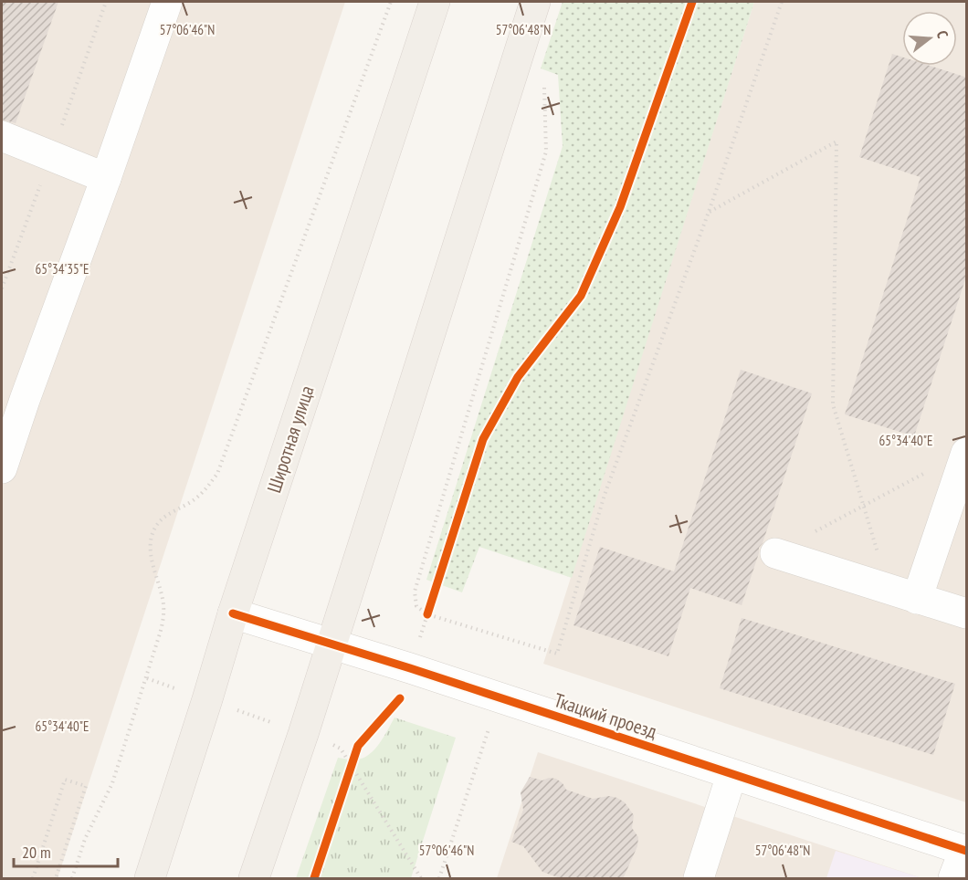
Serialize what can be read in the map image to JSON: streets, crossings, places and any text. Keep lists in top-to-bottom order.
{
  "streets": {
    "main road": ["Широтная улица"],
    "street": ["Ткацкий проезд"]
  },
  "crossings": [
    ["Широтная улица", "Ткацкий проезд"]
  ],
  "scale_bar": "20 m",
  "north": "right",
  "coordinates": [
    "57°06'46\"N",
    "57°06'48\"N",
    "65°34'35\"E",
    "65°34'40\"E"
  ]
}
